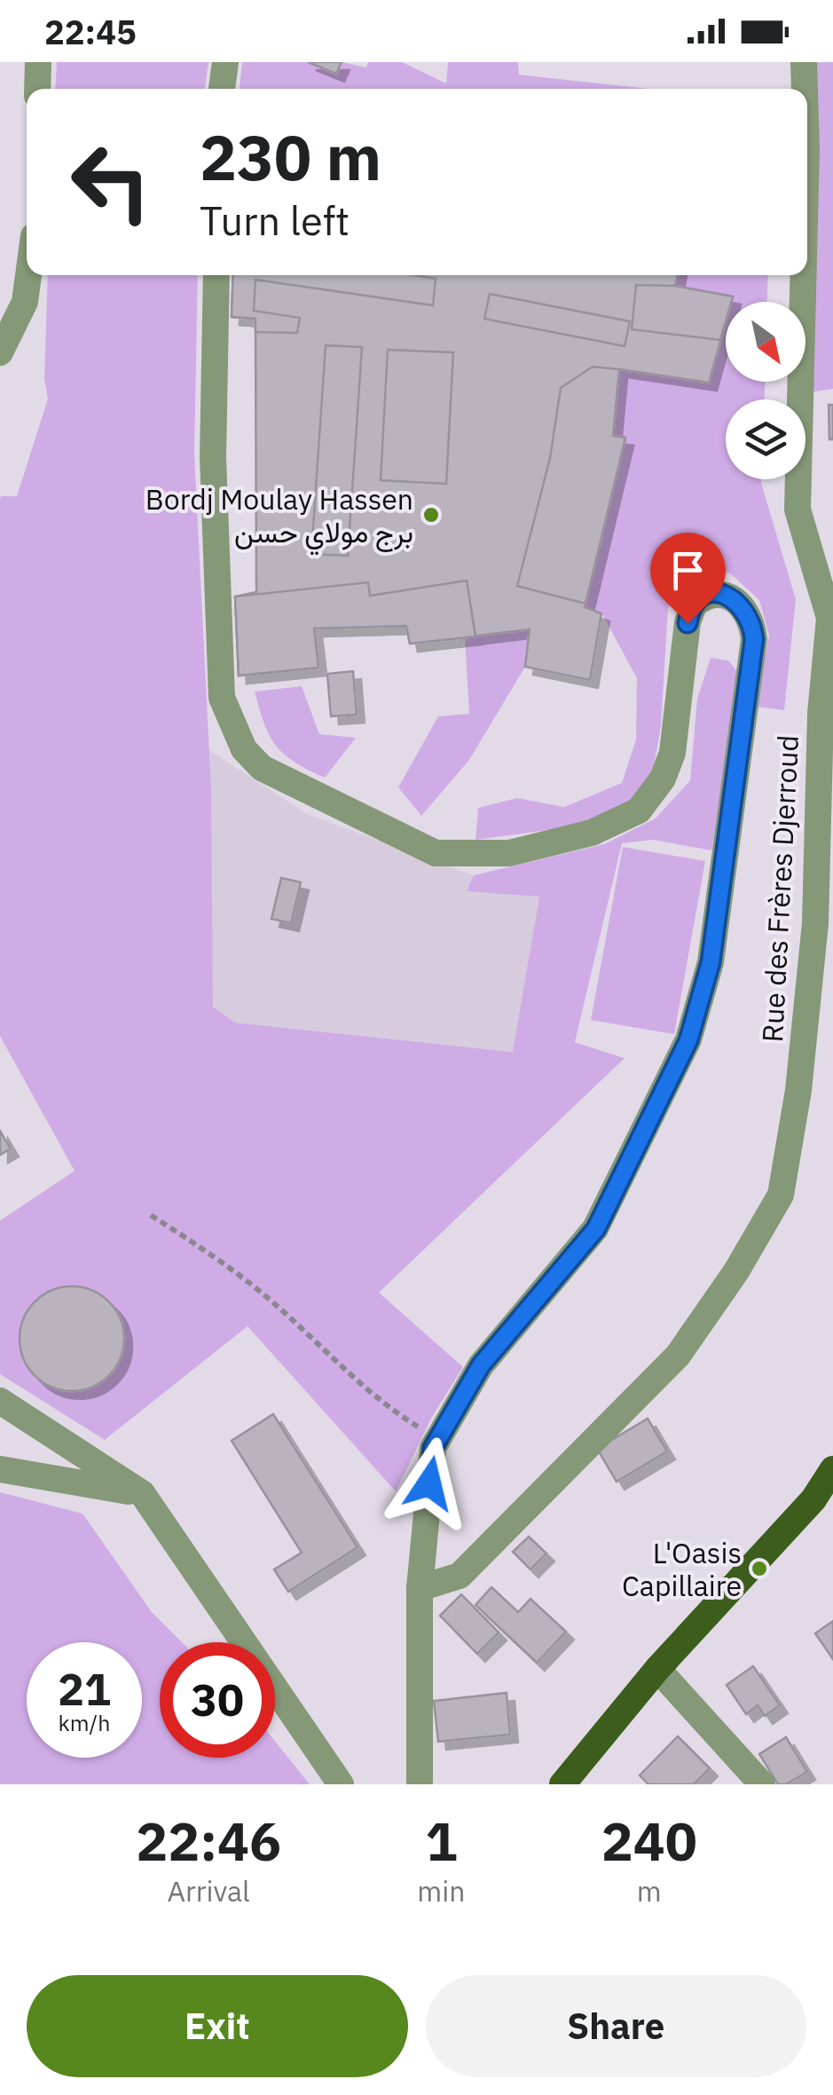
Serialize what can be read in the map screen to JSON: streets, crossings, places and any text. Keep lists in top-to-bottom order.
{
  "streets": {
    "street": ["Rue des Frères Djerroud"]
  },
  "places": ["Bordj Moulay Hassen برج مولاي حسن", "L'Oasis Capillaire"],
  "north": "bottom right",
  "page": {
    "status": "22:45",
    "turn": ["230 m", "Turn left"],
    "speed": "21 km/h",
    "limit": "30",
    "eta": [
      "22:46",
      "Arrival",
      "1",
      "min",
      "240",
      "m"
    ],
    "buttons": ["Exit", "Share"]
  }
}
